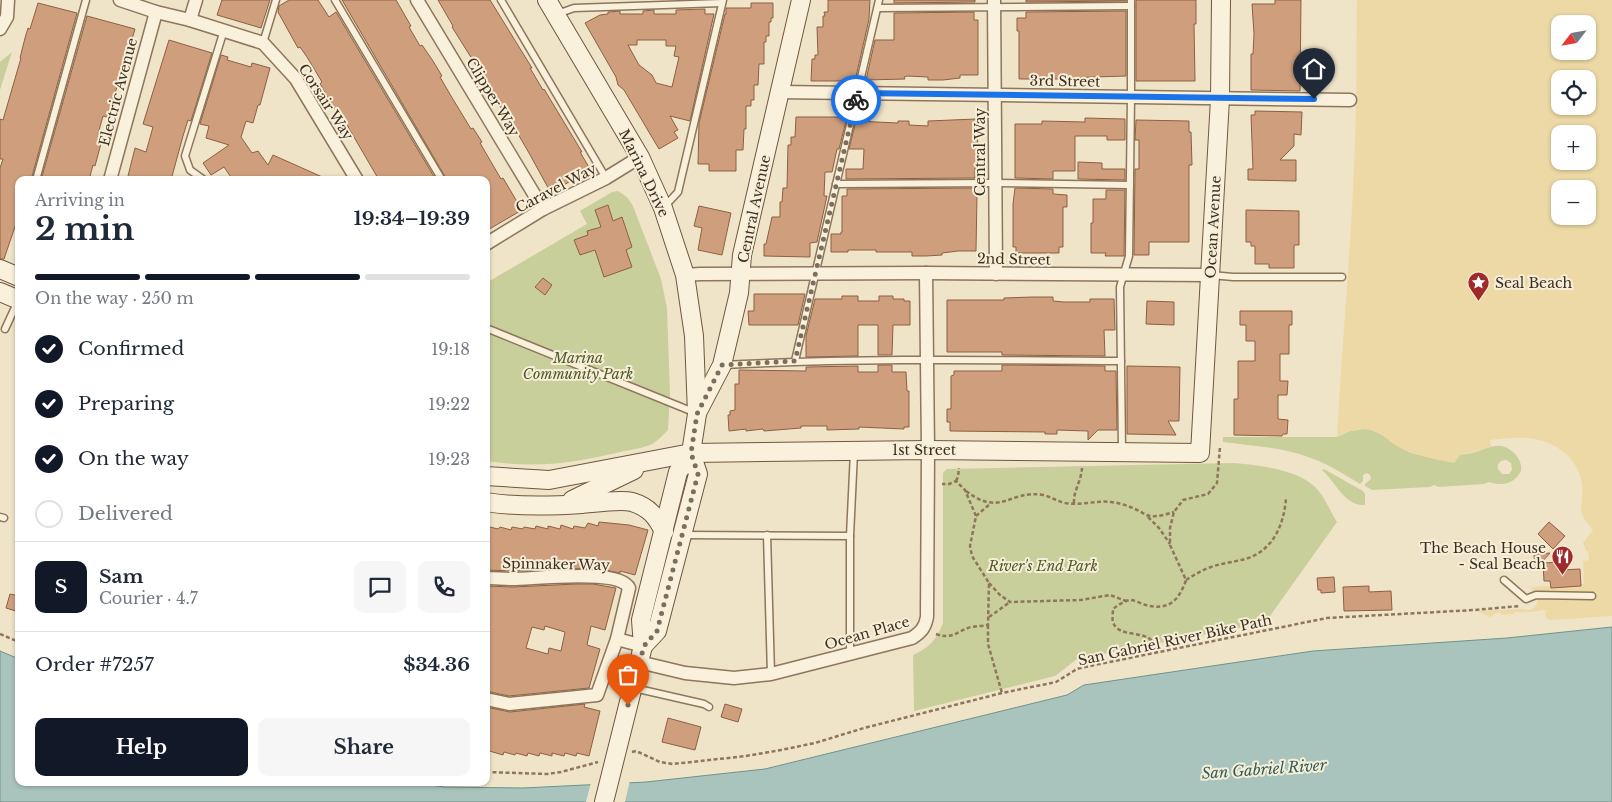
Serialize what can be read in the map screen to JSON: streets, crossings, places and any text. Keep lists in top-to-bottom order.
{
  "streets": {
    "main road": [
      "Marina Drive",
      "Central Avenue",
      "Ocean Avenue",
      "1st Street"
    ],
    "street": [
      "3rd Street",
      "Electric Avenue",
      "Clipper Way",
      "Corsair Way",
      "Central Way",
      "Caravel Way",
      "2nd Street",
      "Spinnaker Way",
      "Ocean Place"
    ],
    "path": ["San Gabriel River Bike Path"]
  },
  "crossings": [
    ["3rd Street", "Central Way"],
    ["3rd Street", "Central Avenue"],
    ["3rd Street", "Ocean Avenue"],
    ["Electric Avenue", "Corsair Way"],
    ["Clipper Way", "Caravel Way"],
    ["Central Way", "2nd Street"],
    ["Marina Drive", "Caravel Way"],
    ["Marina Drive", "Central Avenue"],
    ["Marina Drive", "2nd Street"],
    ["Marina Drive", "1st Street"],
    ["Marina Drive", "Ocean Place"],
    ["Central Avenue", "2nd Street"],
    ["Ocean Avenue", "2nd Street"],
    ["Ocean Avenue", "1st Street"],
    ["1st Street", "Ocean Place"],
    ["Spinnaker Way", "Ocean Place"]
  ],
  "water": ["San Gabriel River"],
  "parks": ["Marina Community Park", "River's End Park"],
  "places": {
    "place": ["Seal Beach"],
    "restaurant": ["The Beach House - Seal Beach"]
  },
  "north": "bottom left",
  "page": {
    "map_buttons": ["+", "−"],
    "heading": ["2 min", "Arriving in", "19:34–19:39"],
    "panel": [
      "Sam",
      "Courier · 4.7",
      "Order #7257",
      "$34.36"
    ],
    "bar": "On the way · 250 m",
    "list": [
      ["Confirmed", "19:18"],
      ["Preparing", "19:22"],
      ["On the way", "19:23"],
      "Delivered"
    ],
    "round": "S",
    "buttons": ["Help", "Share"]
  }
}
